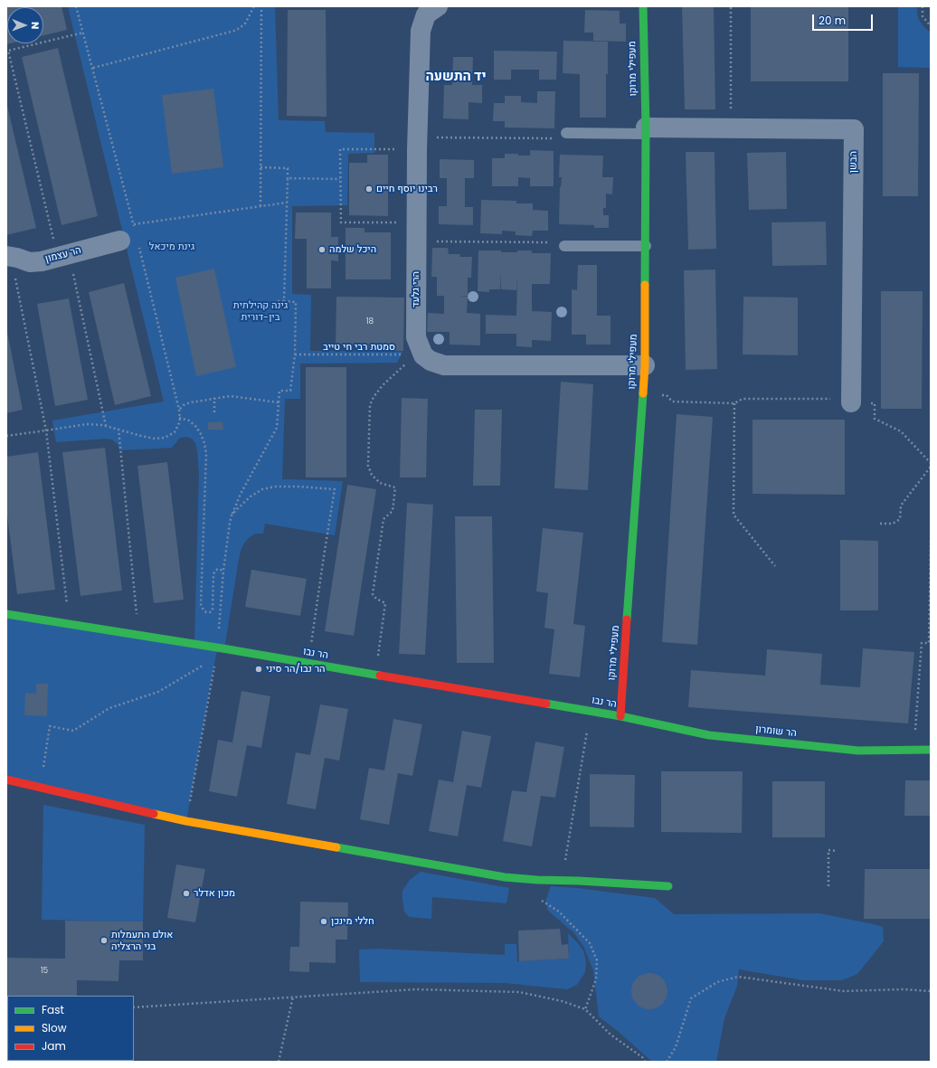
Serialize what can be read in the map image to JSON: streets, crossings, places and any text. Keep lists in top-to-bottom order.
{
  "streets": {
    "street": [
      "מעפילי מרוקו",
      "הבשן",
      "הר עצמון",
      "הרי גלעד",
      "הר נבו",
      "הר שומרון"
    ],
    "path": ["סמטת רבי חי טייב"]
  },
  "crossings": [
    ["מעפילי מרוקו", "הבשן"],
    ["מעפילי מרוקו", "הר נבו"],
    ["מעפילי מרוקו", "הר שומרון"],
    ["הרי גלעד", "סמטת רבי חי טייב"],
    ["הר נבו", "הר שומרון"]
  ],
  "districts": ["יד התשעה"],
  "parks": ["גינת מיכאל", "גינה קהילתית בין-דורית"],
  "places": [
    "רבינו יוסף חיים",
    "היכל שלמה",
    "הר נבו/הר סיני",
    "מכון אדלר",
    "חללי מינכן",
    "אולם התעמלות בני הרצליה"
  ],
  "house_numbers": ["18", "15"],
  "legend": ["Fast", "Slow", "Jam"],
  "scale_bar": "20 m",
  "north": "right"
}
